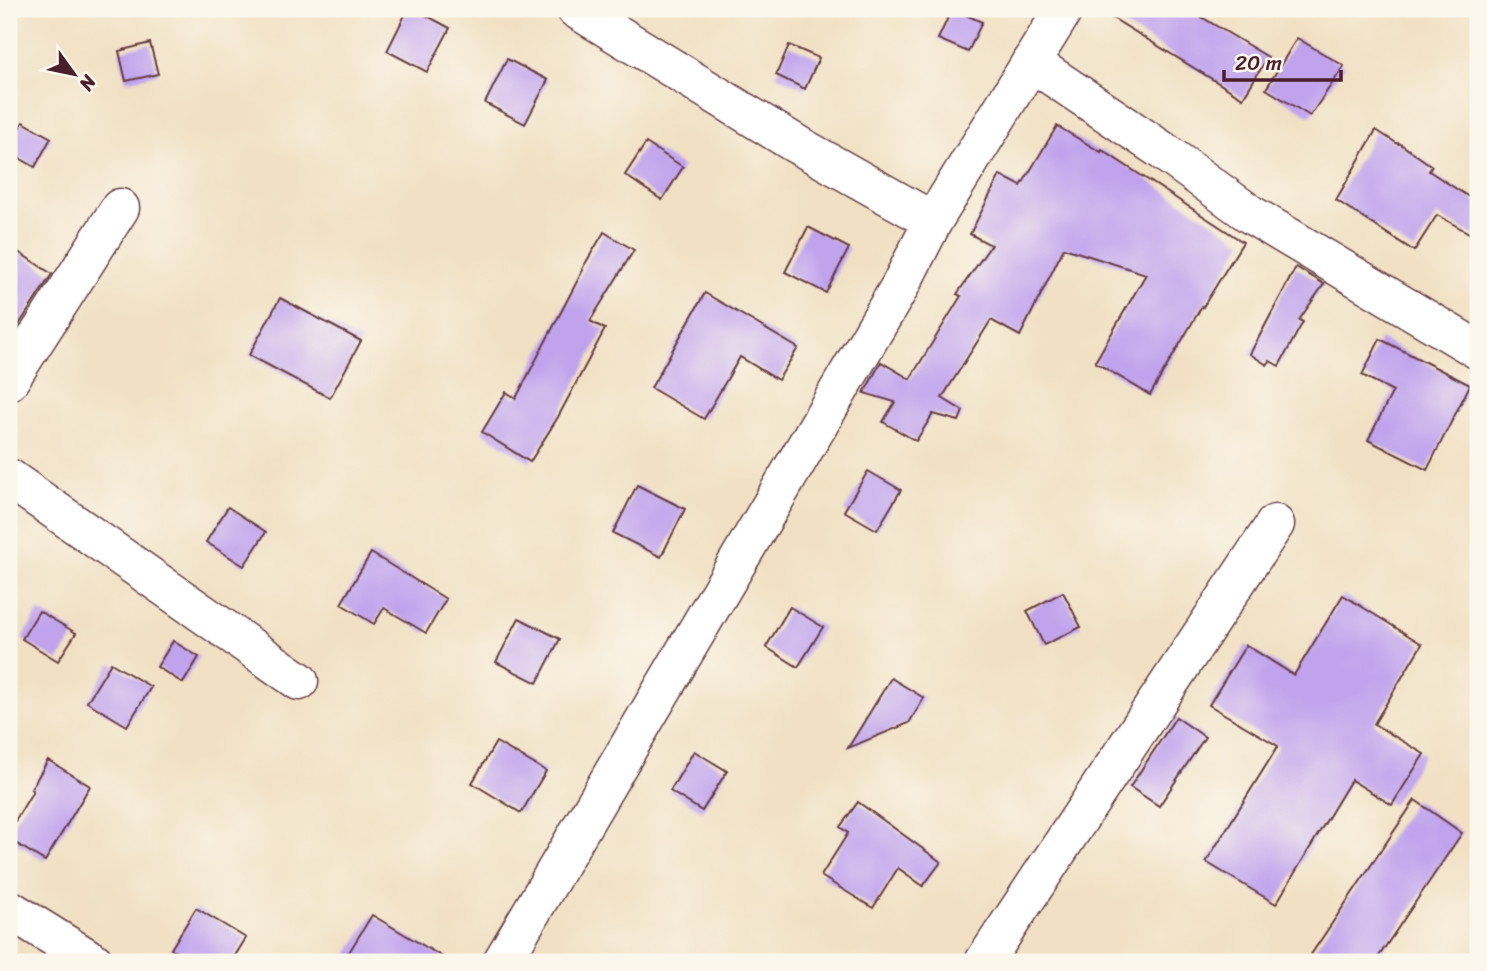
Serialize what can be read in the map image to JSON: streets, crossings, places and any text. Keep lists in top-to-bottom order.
{
  "scale_bar": "20 m",
  "north": "bottom right"
}
